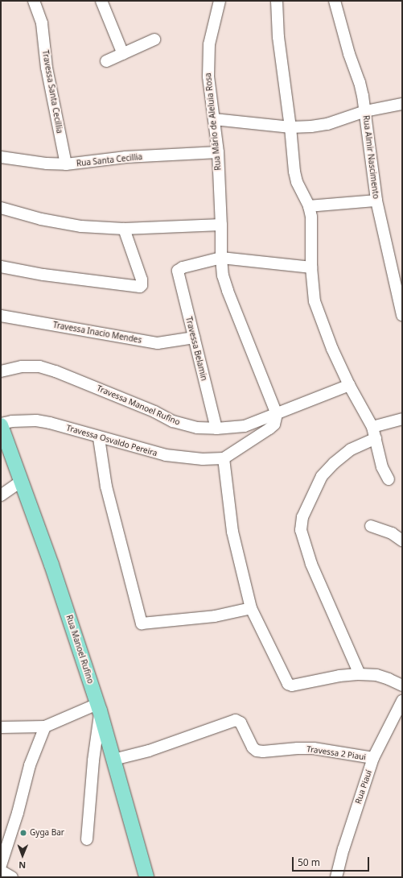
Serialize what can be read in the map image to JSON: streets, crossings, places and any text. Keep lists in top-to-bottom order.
{
  "streets": {
    "main road": ["Rua Manoel Rufino"],
    "street": [
      "Travessa Santa Cecillia",
      "Rua Mário de Aleluia Rosa",
      "Rua Almir Nascimento",
      "Rua Santa Cecillia",
      "Travessa Inacio Mendes",
      "Travessa Belamin",
      "Travessa Manoel Rufino",
      "Travessa Osvaldo Pereira",
      "Travessa 2 Piaui",
      "Rua Piauí"
    ]
  },
  "crossings": [
    ["Travessa Santa Cecillia", "Rua Santa Cecillia"],
    ["Rua Mário de Aleluia Rosa", "Rua Santa Cecillia"],
    ["Rua Mário de Aleluia Rosa", "Travessa Belamin"],
    ["Rua Mário de Aleluia Rosa", "Travessa Manoel Rufino"],
    ["Travessa Inacio Mendes", "Travessa Belamin"],
    ["Travessa Belamin", "Travessa Manoel Rufino"],
    ["Travessa Osvaldo Pereira", "Rua Manoel Rufino"],
    ["Rua Manoel Rufino", "Travessa 2 Piaui"],
    ["Travessa 2 Piaui", "Rua Piauí"]
  ],
  "places": ["Gyga Bar"],
  "scale_bar": "50 m",
  "north": "bottom"
}
